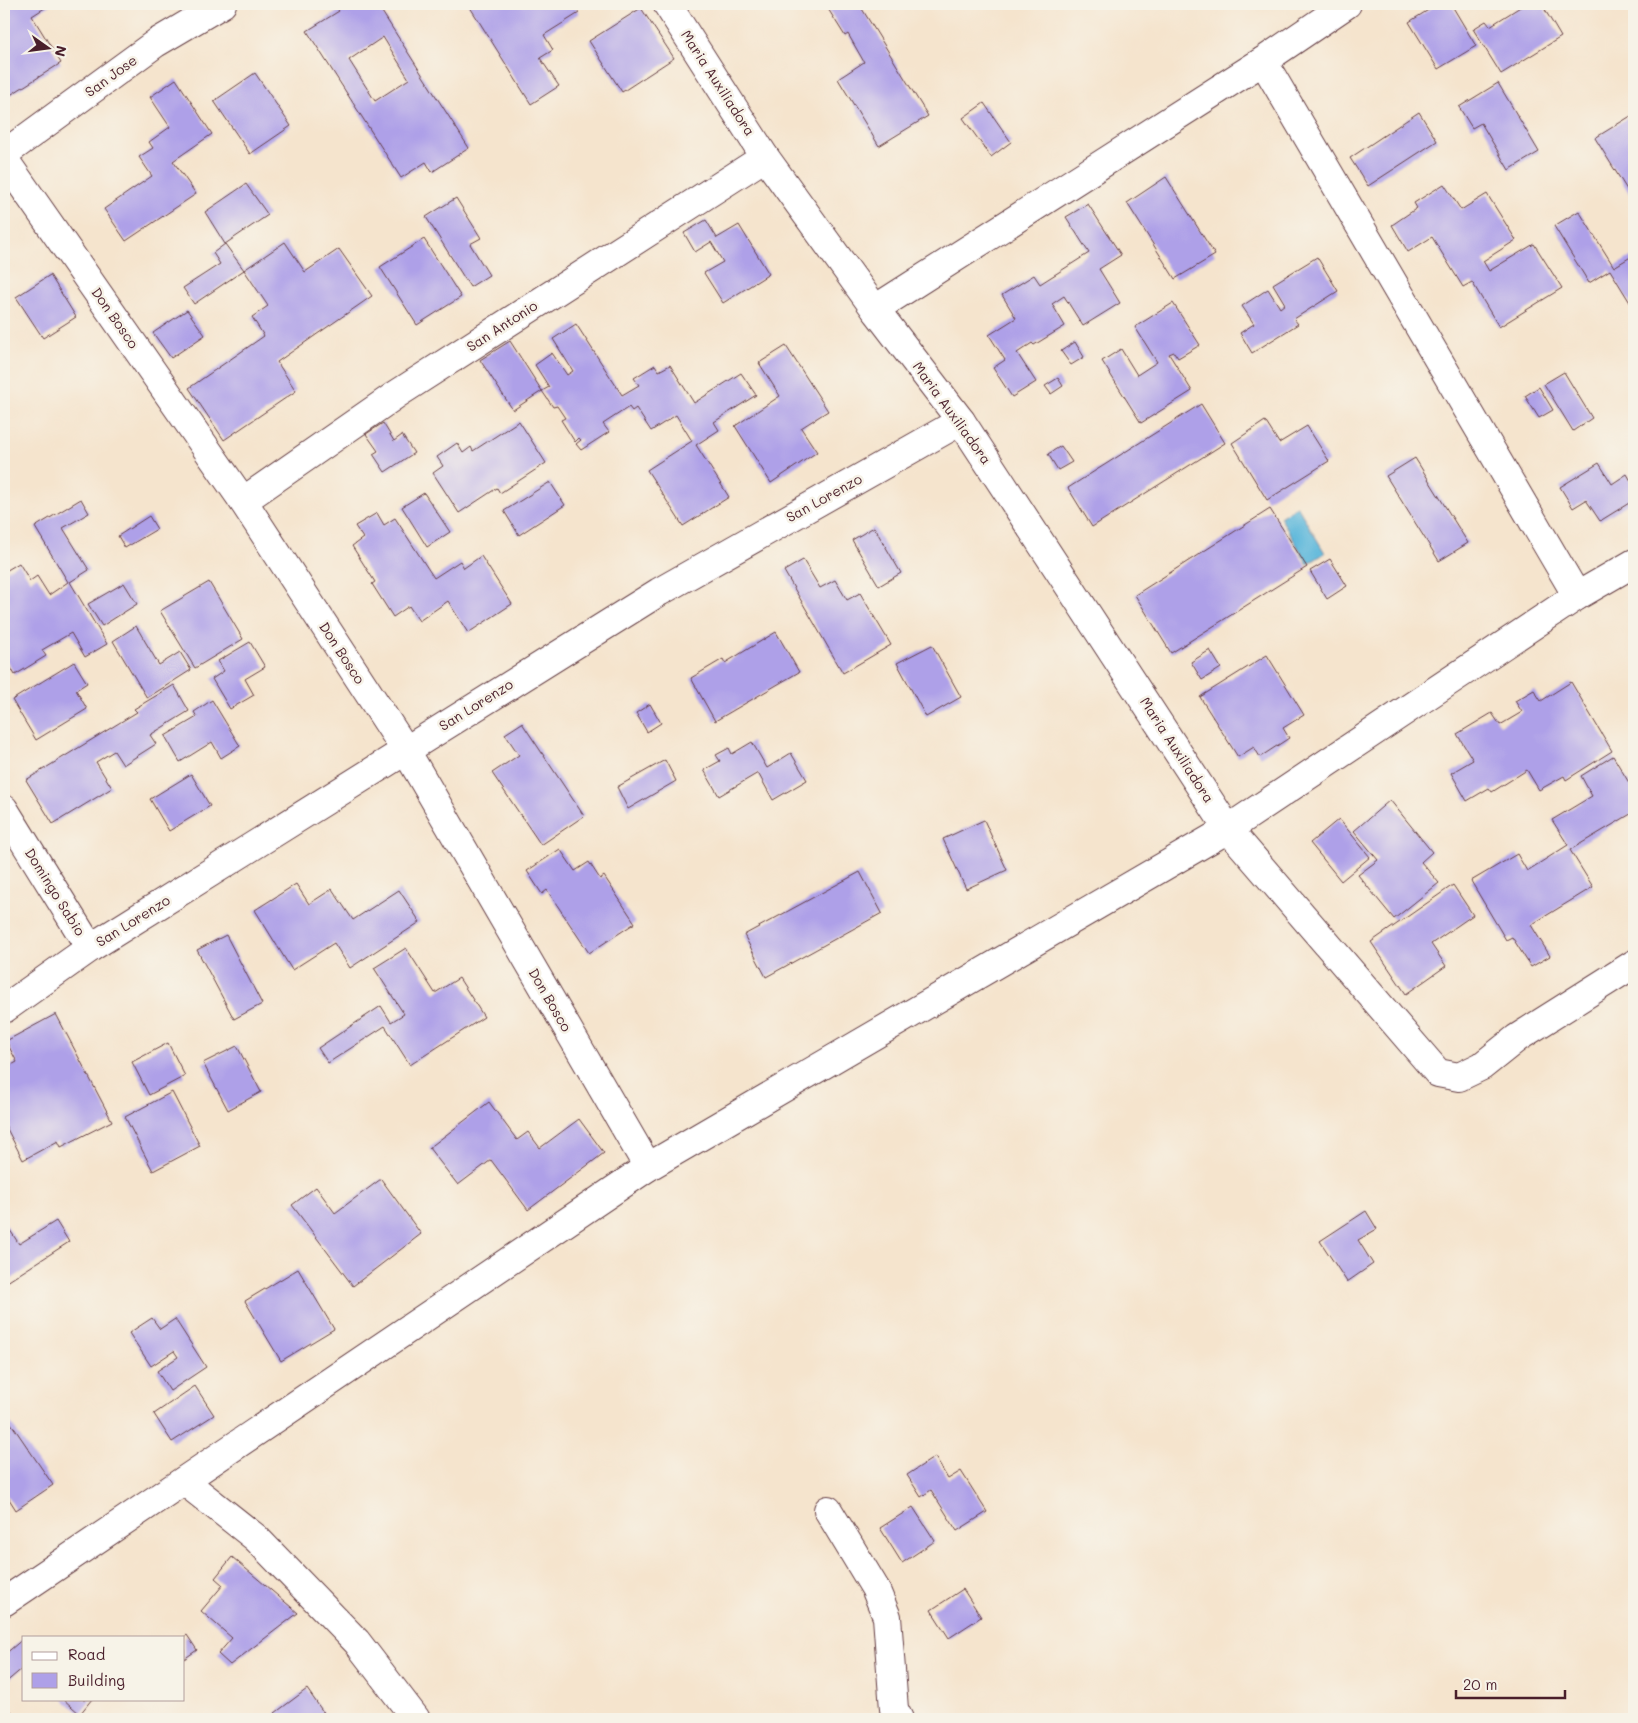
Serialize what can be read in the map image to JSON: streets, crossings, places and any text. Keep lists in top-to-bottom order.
{
  "streets": {
    "street": [
      "San Jose",
      "Maria Auxiliadora",
      "Don Bosco",
      "San Antonio",
      "San Lorenzo",
      "Domingo Sabio"
    ]
  },
  "crossings": [
    ["Maria Auxiliadora", "San Antonio"],
    ["Maria Auxiliadora", "San Lorenzo"],
    ["Don Bosco", "San Antonio"],
    ["Don Bosco", "San Lorenzo"],
    ["San Lorenzo", "Domingo Sabio"]
  ],
  "legend": ["Road", "Building"],
  "scale_bar": "20 m",
  "north": "right"
}
